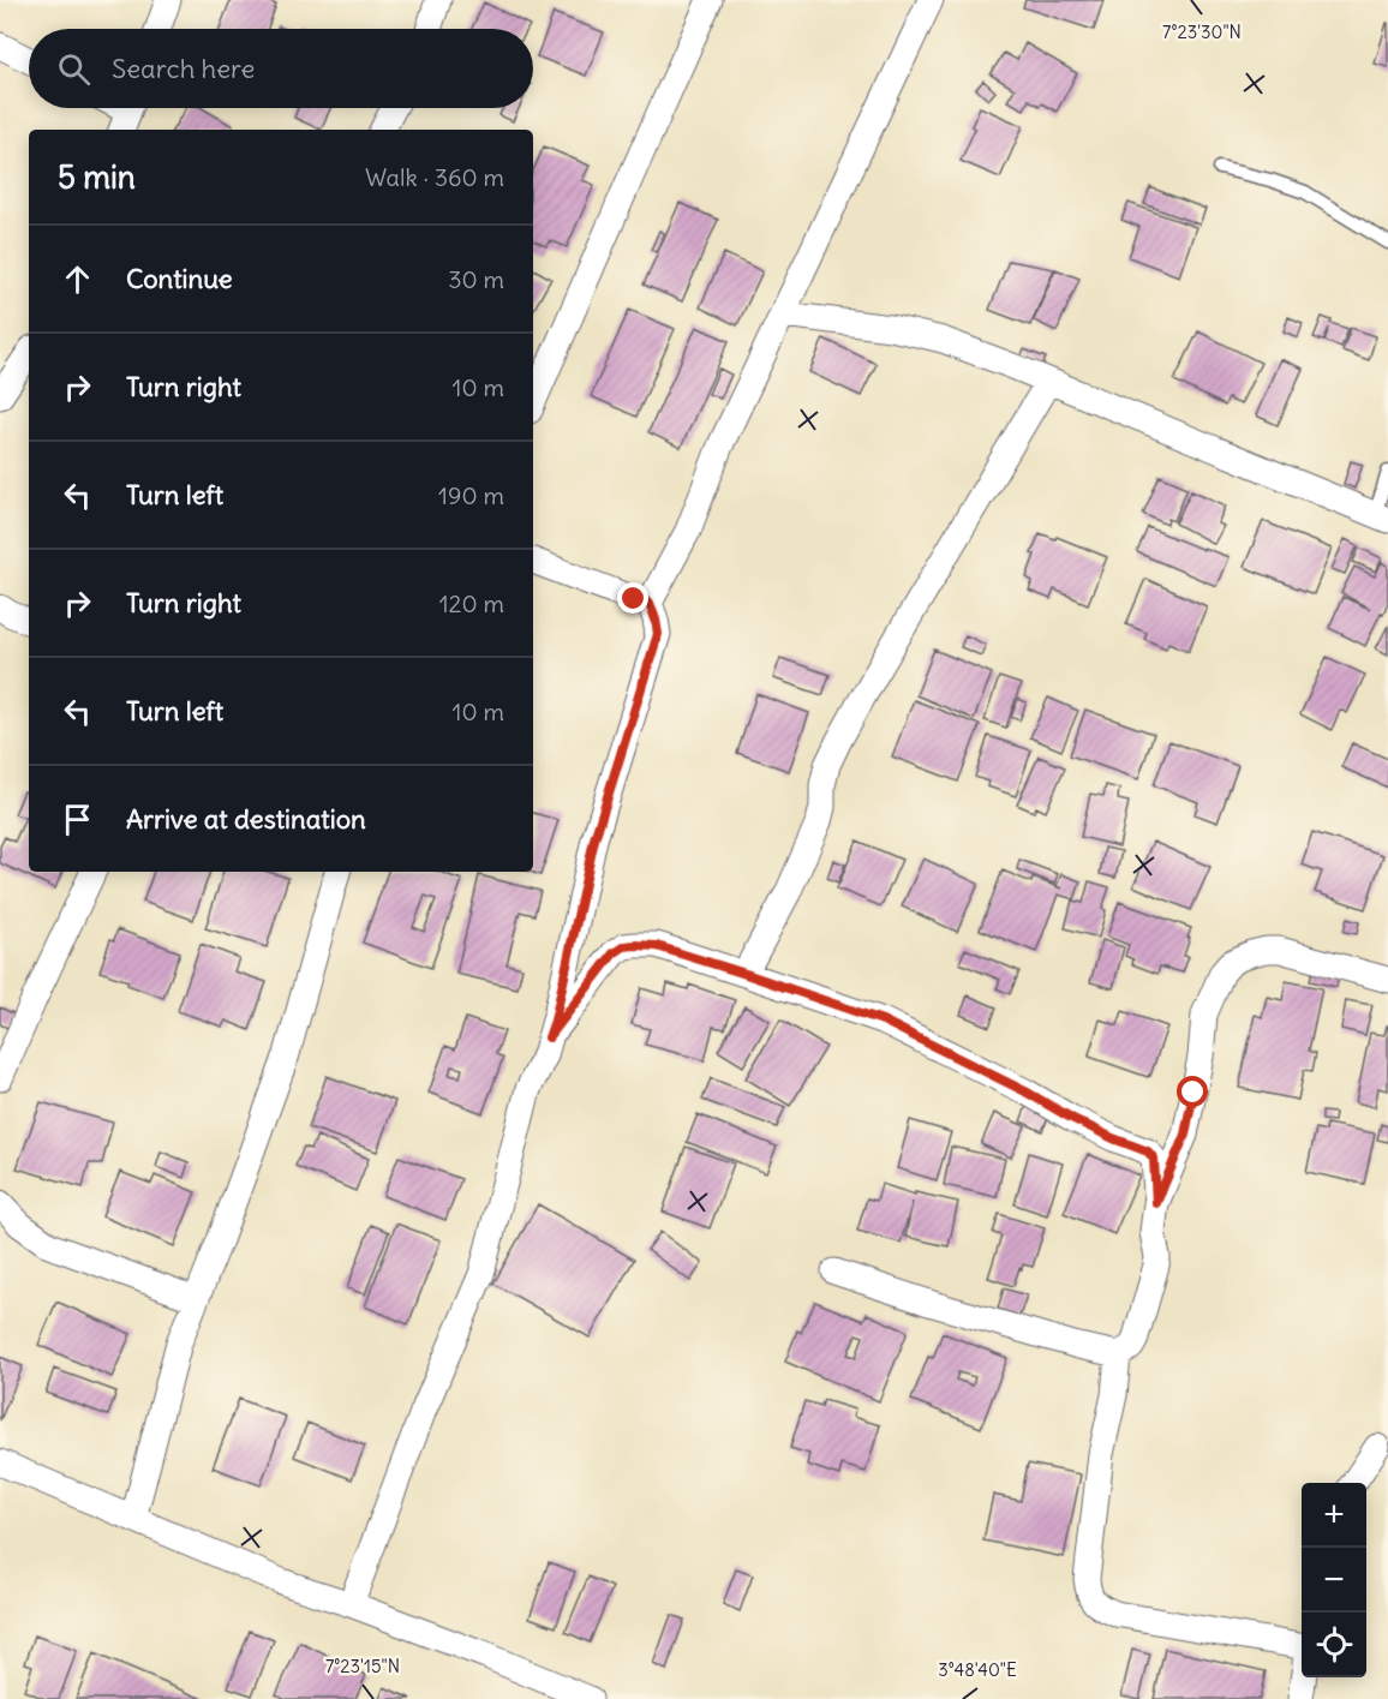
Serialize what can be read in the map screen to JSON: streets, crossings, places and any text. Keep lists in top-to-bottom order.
{
  "page": {
    "search": "Search here",
    "heading": ["5 min", "Walk · 360 m"],
    "list": [
      ["Continue", "30 m"],
      ["Turn right", "10 m"],
      ["Turn left", "190 m"],
      ["Turn right", "120 m"],
      ["Turn left", "10 m"],
      "Arrive at destination"
    ],
    "map_buttons": ["+", "−"]
  },
  "coordinates": ["7°23'30\"N", "7°23'15\"N", "3°48'40\"E"]
}
